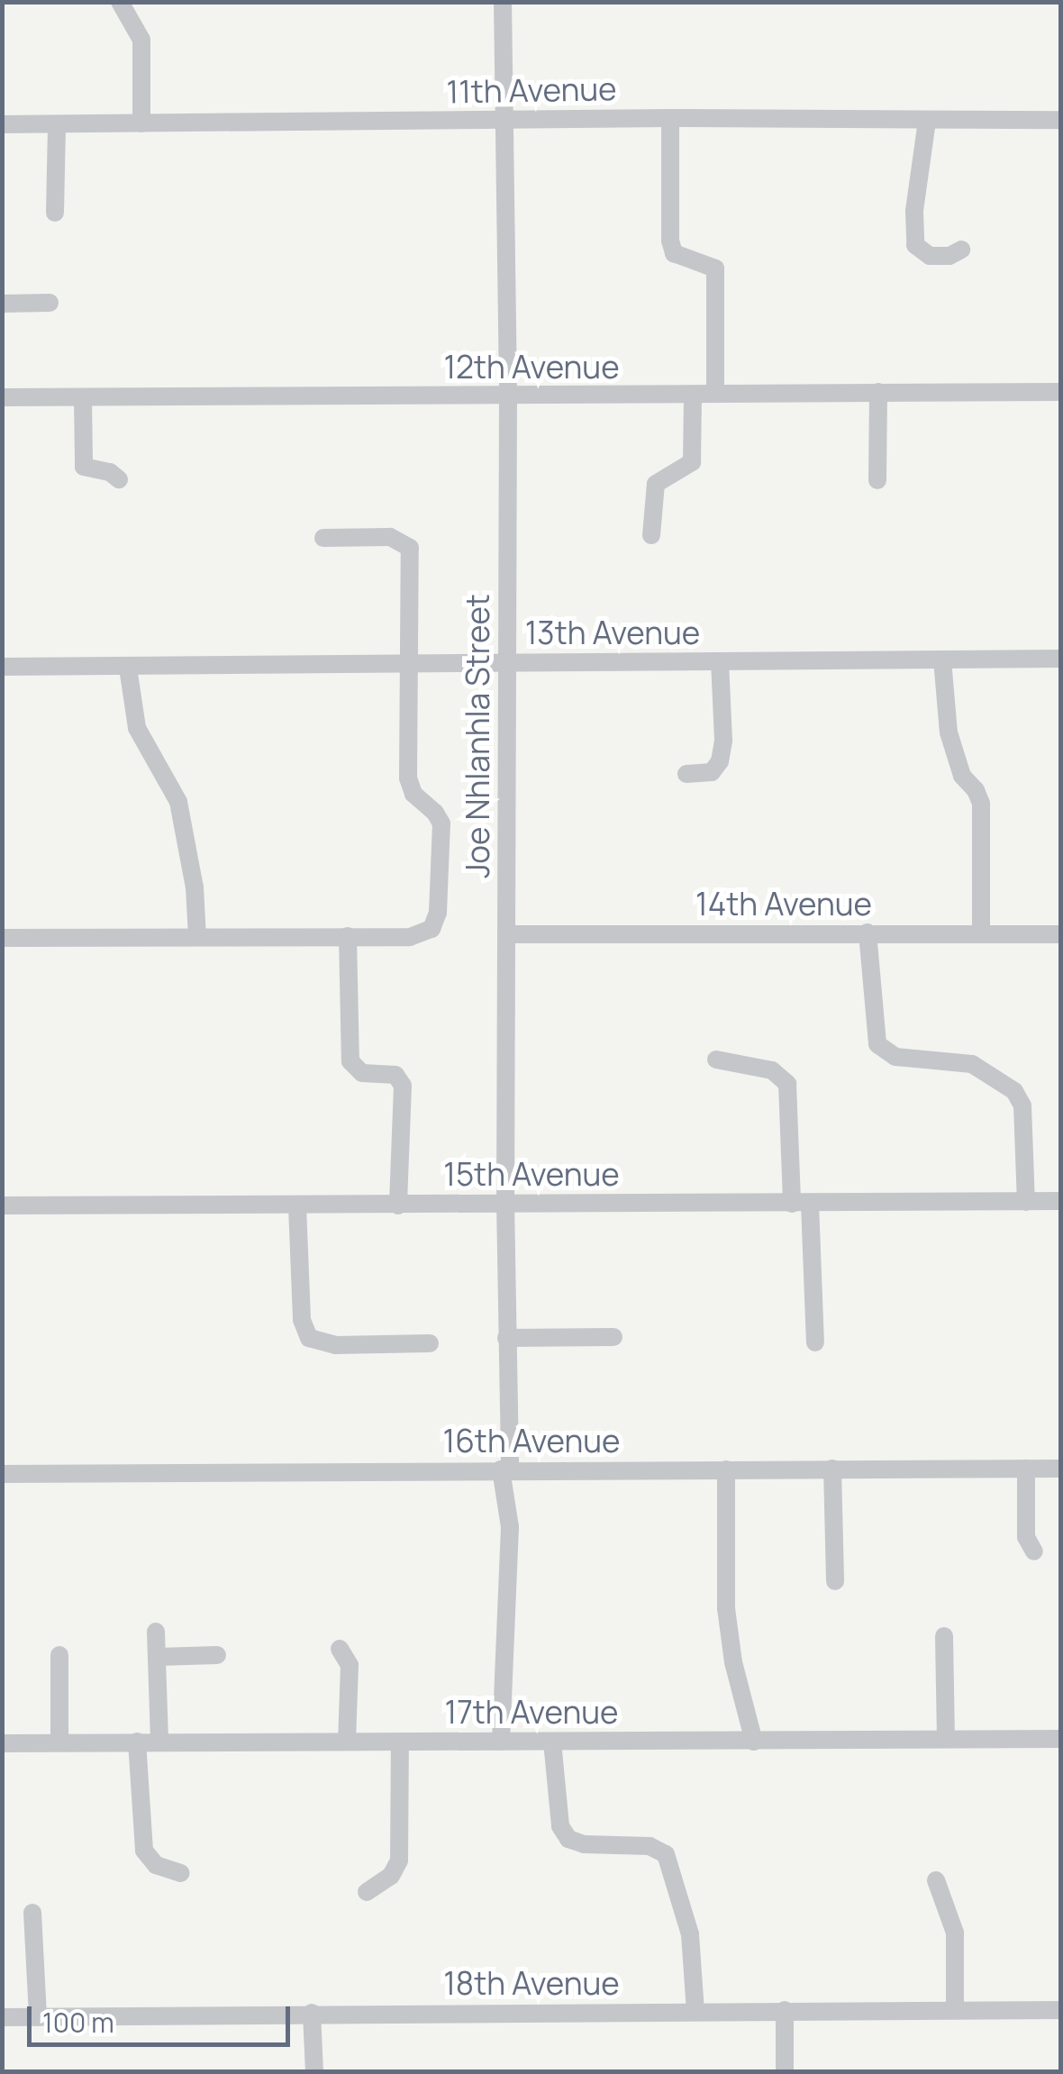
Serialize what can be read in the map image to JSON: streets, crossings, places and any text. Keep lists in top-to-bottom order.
{
  "streets": {
    "street": [
      "11th Avenue",
      "12th Avenue",
      "13th Avenue",
      "Joe Nhlanhla Street",
      "14th Avenue",
      "15th Avenue",
      "16th Avenue",
      "17th Avenue",
      "18th Avenue"
    ]
  },
  "crossings": [
    ["11th Avenue", "Joe Nhlanhla Street"],
    ["12th Avenue", "Joe Nhlanhla Street"],
    ["13th Avenue", "Joe Nhlanhla Street"],
    ["Joe Nhlanhla Street", "14th Avenue"],
    ["Joe Nhlanhla Street", "15th Avenue"],
    ["Joe Nhlanhla Street", "16th Avenue"],
    ["Joe Nhlanhla Street", "17th Avenue"]
  ],
  "scale_bar": "100 m"
}
